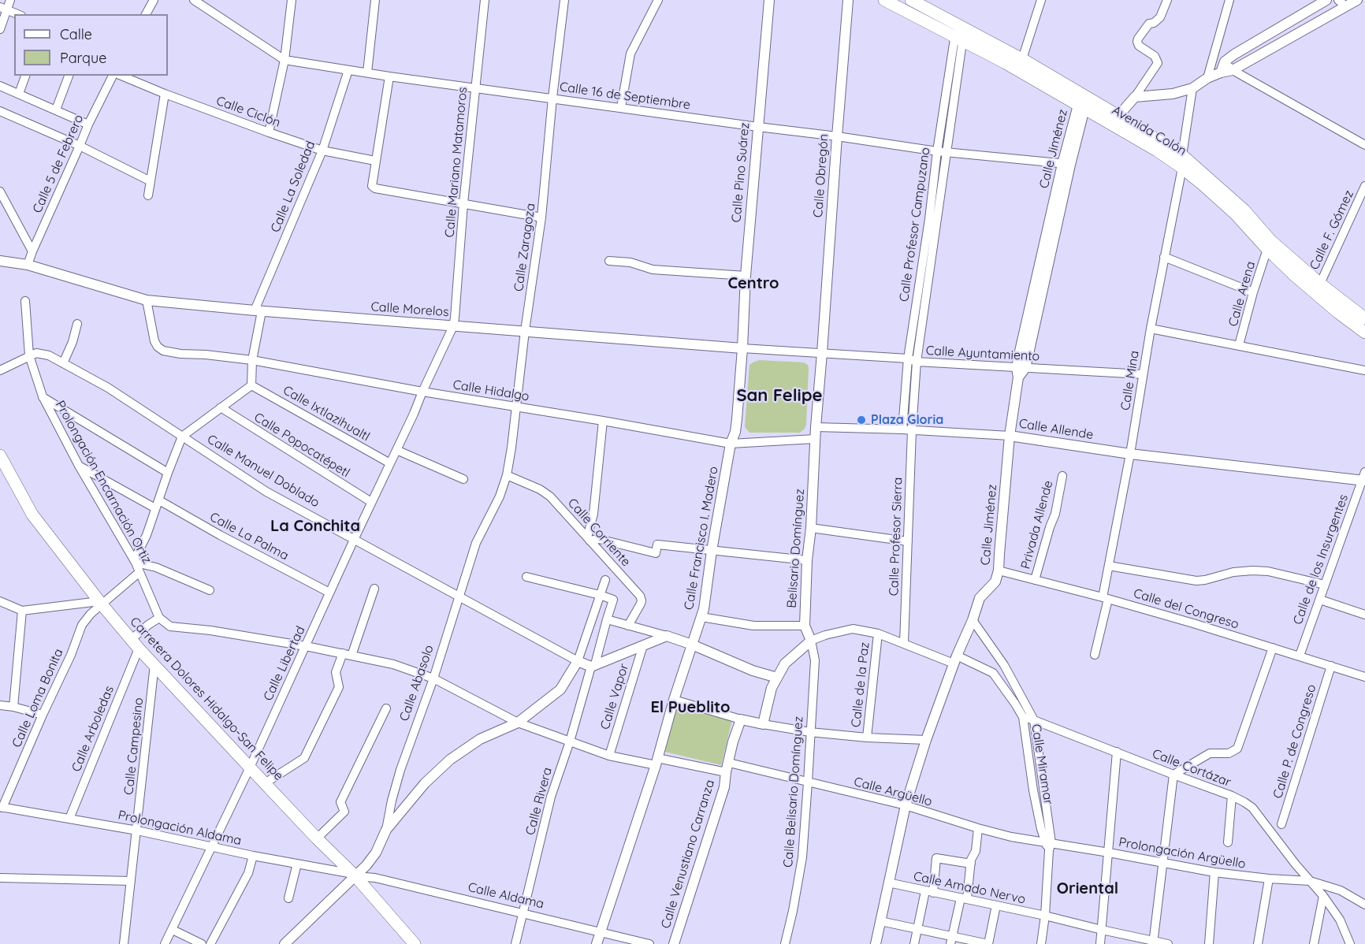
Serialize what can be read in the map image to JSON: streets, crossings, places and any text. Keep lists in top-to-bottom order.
{
  "streets": {
    "main road": ["Avenida Colón", "Carretera Dolores Hidalgo-San Felipe"],
    "street": [
      "Calle 16 de Septiembre",
      "Calle Ciclón",
      "Calle Jiménez",
      "Calle Mariano Matamoros",
      "Calle 5 de Febrero",
      "Calle Pino Suárez",
      "Calle Obregón",
      "Calle La Soledad",
      "Calle Profesor Campuzano",
      "Calle F. Gómez",
      "Calle Zaragoza",
      "Calle Arena",
      "Calle Morelos",
      "Calle Ayuntamiento",
      "Calle Mina",
      "Calle Hidalgo",
      "Calle Ixtlazihualtl",
      "Calle Allende",
      "Calle Popocatépetl",
      "Calle Manuel Doblado",
      "Prolongación Encarnación Ortiz",
      "Privada Allende",
      "Calle Corriente",
      "Calle La Palma",
      "Calle Profesor Sierra",
      "Calle Francisco I. Madero",
      "Belisario Domínguez",
      "Calle de los Insurgentes",
      "Calle del Congreso",
      "Calle Libertad",
      "Calle Abasolo",
      "Calle de la Paz",
      "Calle Vapor",
      "Calle Loma Bonita",
      "Calle Arboledas",
      "Calle P. de Congreso",
      "Calle Campesino",
      "Calle Miramar",
      "Calle Cortázar",
      "Calle Belisario Domínguez",
      "Calle Argüello",
      "Calle Rivera",
      "Prolongación Aldama",
      "Prolongación Argüello",
      "Calle Venustiano Carranza",
      "Calle Amado Nervo",
      "Calle Aldama"
    ]
  },
  "crossings": [
    ["Calle 16 de Septiembre", "Calle Jiménez"],
    ["Calle 16 de Septiembre", "Calle Mariano Matamoros"],
    ["Calle 16 de Septiembre", "Calle Pino Suárez"],
    ["Calle 16 de Septiembre", "Calle Obregón"],
    ["Calle 16 de Septiembre", "Calle La Soledad"],
    ["Calle 16 de Septiembre", "Calle Profesor Campuzano"],
    ["Calle 16 de Septiembre", "Calle Zaragoza"],
    ["Calle Ciclón", "Calle La Soledad"],
    ["Avenida Colón", "Calle Jiménez"],
    ["Avenida Colón", "Calle Profesor Campuzano"],
    ["Avenida Colón", "Calle F. Gómez"],
    ["Avenida Colón", "Calle Arena"],
    ["Avenida Colón", "Calle Mina"],
    ["Calle Jiménez", "Calle Ayuntamiento"],
    ["Calle Jiménez", "Calle Allende"],
    ["Calle Jiménez", "Calle del Congreso"],
    ["Calle Jiménez", "Calle Miramar"],
    ["Calle Jiménez", "Calle Argüello"],
    ["Calle Jiménez", "Calle Amado Nervo"],
    ["Calle Mariano Matamoros", "Calle Morelos"],
    ["Calle Mariano Matamoros", "Calle Hidalgo"],
    ["Calle Mariano Matamoros", "Calle Libertad"],
    ["Calle 5 de Febrero", "Calle Morelos"],
    ["Calle Pino Suárez", "Calle Morelos"],
    ["Calle Pino Suárez", "Calle Francisco I. Madero"],
    ["Calle Obregón", "Calle Morelos"],
    ["Calle Obregón", "Calle Ayuntamiento"],
    ["Calle La Soledad", "Calle Morelos"],
    ["Calle La Soledad", "Calle Hidalgo"],
    ["Calle La Soledad", "Calle Ixtlazihualtl"],
    ["Calle Profesor Campuzano", "Calle Ayuntamiento"],
    ["Calle Profesor Campuzano", "Calle Allende"],
    ["Calle Profesor Campuzano", "Calle Profesor Sierra"],
    ["Calle Zaragoza", "Calle Morelos"],
    ["Calle Zaragoza", "Calle Hidalgo"],
    ["Calle Zaragoza", "Calle Corriente"],
    ["Calle Zaragoza", "Calle Abasolo"],
    ["Calle Morelos", "Calle Ayuntamiento"],
    ["Calle Morelos", "Calle Hidalgo"],
    ["Calle Morelos", "Calle Francisco I. Madero"],
    ["Calle Ayuntamiento", "Calle Mina"],
    ["Calle Mina", "Calle Allende"],
    ["Calle Mina", "Calle del Congreso"],
    ["Calle Hidalgo", "Calle Francisco I. Madero"],
    ["Calle Hidalgo", "Belisario Domínguez"],
    ["Calle Hidalgo", "Calle Libertad"],
    ["Calle Ixtlazihualtl", "Calle Libertad"],
    ["Calle Allende", "Calle Profesor Sierra"],
    ["Calle Allende", "Belisario Domínguez"],
    ["Calle Allende", "Calle de los Insurgentes"],
    ["Calle Popocatépetl", "Calle Libertad"],
    ["Calle Manuel Doblado", "Prolongación Encarnación Ortiz"],
    ["Calle Manuel Doblado", "Calle Libertad"],
    ["Calle Manuel Doblado", "Calle Abasolo"],
    ["Calle Manuel Doblado", "Calle Rivera"],
    ["Prolongación Encarnación Ortiz", "Calle La Palma"],
    ["Prolongación Encarnación Ortiz", "Calle Loma Bonita"],
    ["Prolongación Encarnación Ortiz", "Calle Argüello"],
    ["Privada Allende", "Calle del Congreso"],
    ["Calle La Palma", "Calle Libertad"],
    ["Calle Profesor Sierra", "Calle Miramar"],
    ["Calle Francisco I. Madero", "Belisario Domínguez"],
    ["Calle Francisco I. Madero", "Calle Argüello"],
    ["Calle Francisco I. Madero", "Calle Aldama"],
    ["Calle de los Insurgentes", "Calle del Congreso"],
    ["Calle del Congreso", "Calle P. de Congreso"],
    ["Calle Libertad", "Carretera Dolores Hidalgo-San Felipe"],
    ["Calle Libertad", "Calle Argüello"],
    ["Calle Libertad", "Prolongación Aldama"],
    ["Calle Abasolo", "Carretera Dolores Hidalgo-San Felipe"],
    ["Calle Abasolo", "Calle Argüello"],
    ["Calle Abasolo", "Prolongación Aldama"],
    ["Calle Abasolo", "Calle Aldama"],
    ["Calle de la Paz", "Calle Miramar"],
    ["Calle Vapor", "Calle Argüello"],
    ["Calle Loma Bonita", "Carretera Dolores Hidalgo-San Felipe"],
    ["Calle Loma Bonita", "Prolongación Aldama"],
    ["Carretera Dolores Hidalgo-San Felipe", "Calle Arboledas"],
    ["Carretera Dolores Hidalgo-San Felipe", "Calle Campesino"],
    ["Carretera Dolores Hidalgo-San Felipe", "Prolongación Aldama"],
    ["Carretera Dolores Hidalgo-San Felipe", "Calle Aldama"],
    ["Calle Arboledas", "Prolongación Aldama"],
    ["Calle Campesino", "Prolongación Aldama"],
    ["Calle Miramar", "Calle Cortázar"],
    ["Calle Miramar", "Calle Belisario Domínguez"],
    ["Calle Miramar", "Calle Argüello"],
    ["Calle Miramar", "Prolongación Argüello"],
    ["Calle Miramar", "Calle Amado Nervo"],
    ["Calle Cortázar", "Prolongación Argüello"],
    ["Calle Belisario Domínguez", "Calle Argüello"],
    ["Calle Argüello", "Calle Rivera"],
    ["Calle Argüello", "Prolongación Argüello"],
    ["Calle Argüello", "Calle Venustiano Carranza"],
    ["Calle Rivera", "Calle Aldama"],
    ["Prolongación Aldama", "Calle Aldama"]
  ],
  "districts": [
    "Centro",
    "San Felipe",
    "La Conchita",
    "El Pueblito",
    "Oriental"
  ],
  "places": ["Plaza Gloria"],
  "legend": ["Calle", "Parque"]
}
